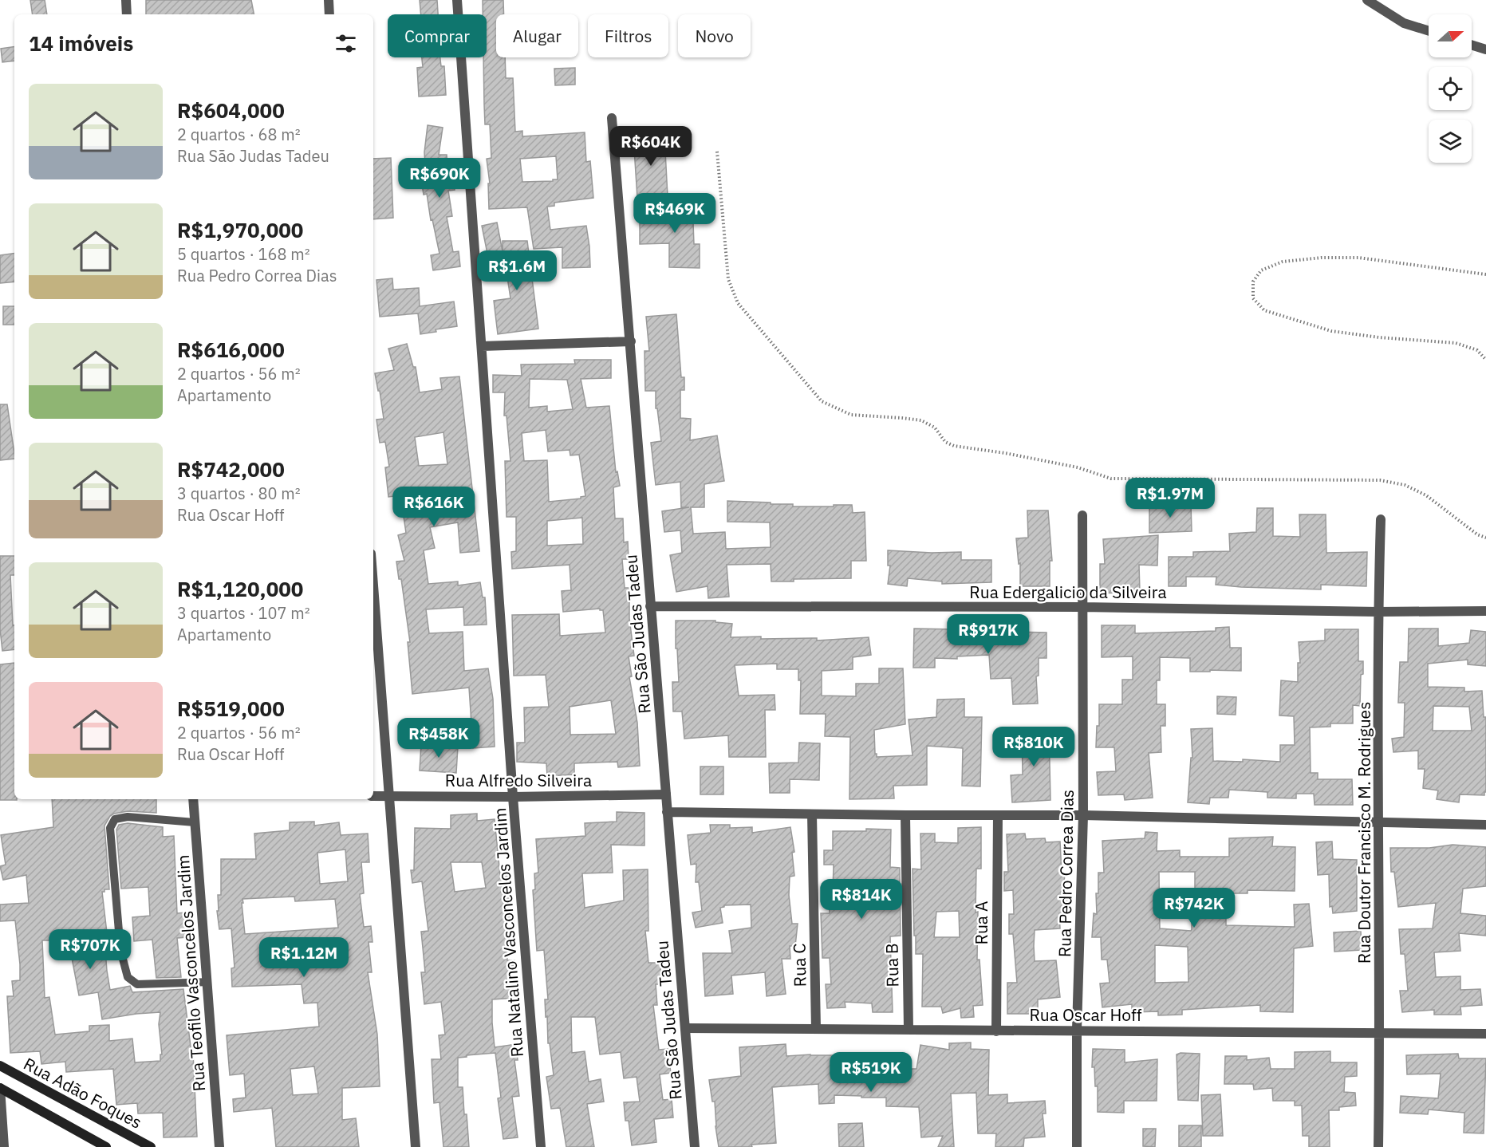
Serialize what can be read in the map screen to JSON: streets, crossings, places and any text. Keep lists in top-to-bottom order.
{
  "streets": {
    "main road": ["Rua Adão Foques"],
    "street": [
      "Rua Edergalicio da Silveira",
      "Rua São Judas Tadeu",
      "Rua Alfredo Silveira",
      "Rua Doutor Francisco M. Rodrigues",
      "Rua Pedro Correa Dias",
      "Rua A",
      "Rua Natalino Vasconcelos Jardim",
      "Rua C",
      "Rua B",
      "Rua Teofilo Vasconcelos Jardim",
      "Rua Oscar Hoff"
    ]
  },
  "crossings": [
    ["Rua Edergalicio da Silveira", "Rua São Judas Tadeu"],
    ["Rua Edergalicio da Silveira", "Rua Doutor Francisco M. Rodrigues"],
    ["Rua Edergalicio da Silveira", "Rua Pedro Correa Dias"],
    ["Rua São Judas Tadeu", "Rua Alfredo Silveira"],
    ["Rua São Judas Tadeu", "Rua Oscar Hoff"],
    ["Rua Alfredo Silveira", "Rua Natalino Vasconcelos Jardim"],
    ["Rua Doutor Francisco M. Rodrigues", "Rua Oscar Hoff"],
    ["Rua Pedro Correa Dias", "Rua Oscar Hoff"],
    ["Rua A", "Rua Oscar Hoff"],
    ["Rua C", "Rua Oscar Hoff"],
    ["Rua B", "Rua Oscar Hoff"]
  ],
  "north": "right",
  "page": {
    "chip": [
      "Comprar",
      "Alugar",
      "Filtros",
      "Novo"
    ],
    "heading": "14 imóveis",
    "list": [
      {
        "name": "R$604,000",
        "note": "2 quartos · 68 m² · Rua São Judas Tadeu"
      },
      {
        "name": "R$1,970,000",
        "note": "5 quartos · 168 m² · Rua Pedro Correa Dias"
      },
      {
        "name": "R$616,000",
        "note": "2 quartos · 56 m² · Apartamento"
      },
      {
        "name": "R$742,000",
        "note": "3 quartos · 80 m² · Rua Oscar Hoff"
      },
      {
        "name": "R$1,120,000",
        "note": "3 quartos · 107 m² · Apartamento"
      },
      {
        "name": "R$519,000",
        "note": "2 quartos · 56 m² · Rua Oscar Hoff"
      }
    ],
    "price": [
      "R$604K",
      "R$690K",
      "R$469K",
      "R$1.6M",
      "R$1.97M",
      "R$616K",
      "R$917K",
      "R$458K",
      "R$810K",
      "R$814K",
      "R$742K",
      "R$707K",
      "R$1.12M",
      "R$519K"
    ]
  }
}
